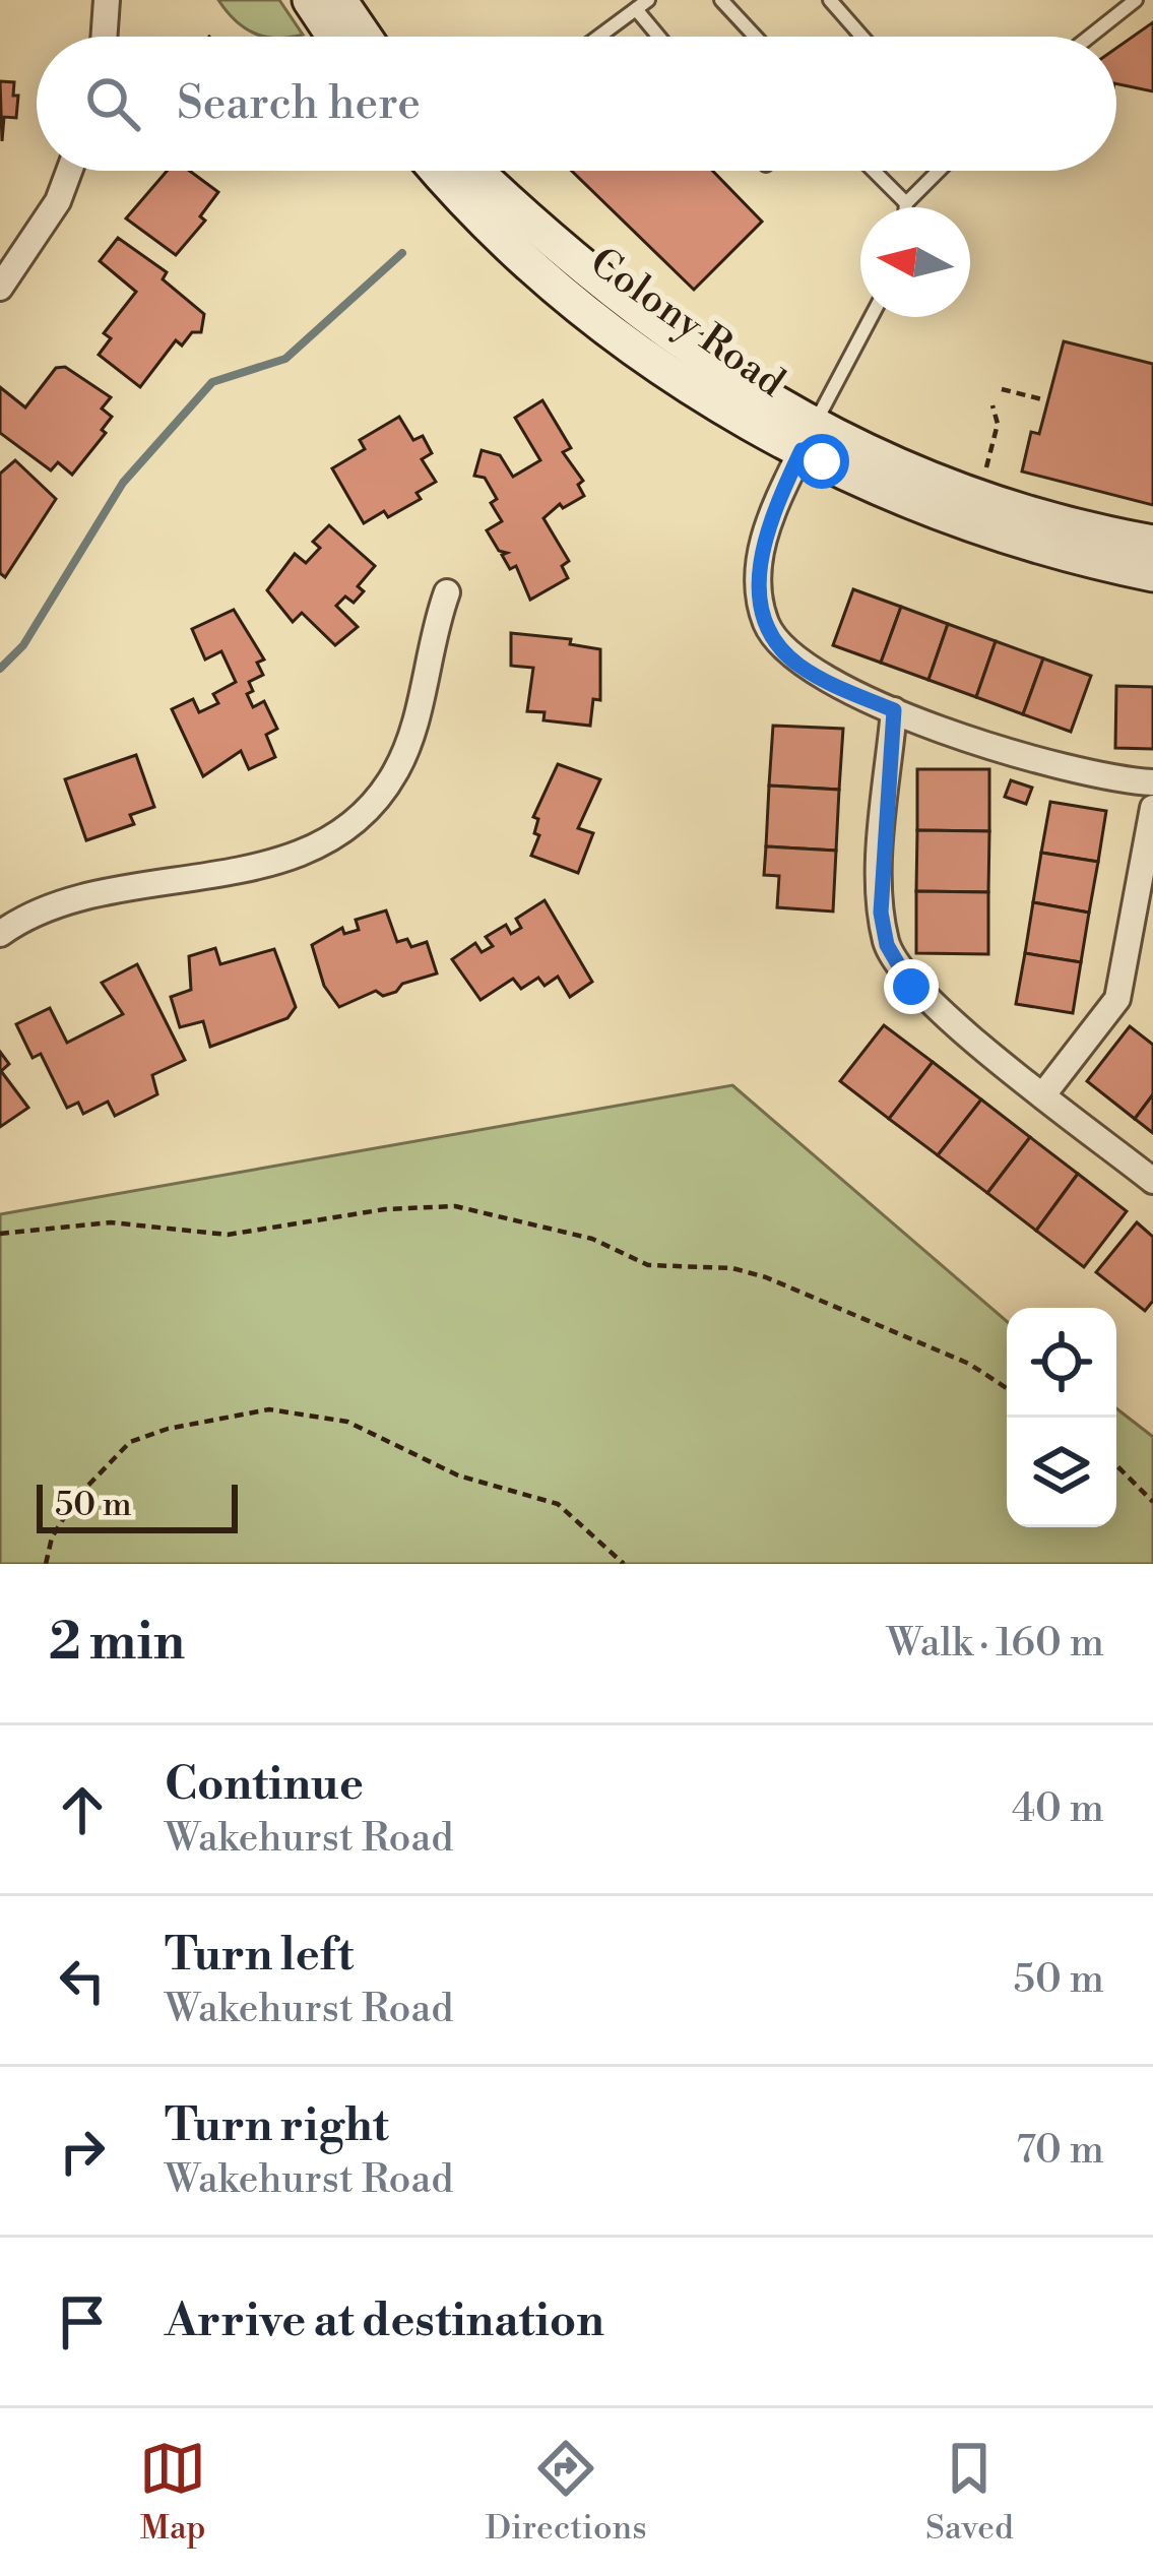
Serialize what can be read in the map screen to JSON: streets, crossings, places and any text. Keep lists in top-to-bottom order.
{
  "streets": {
    "main road": ["Colony Road"]
  },
  "scale_bar": "50 m",
  "north": "left",
  "page": {
    "search": "Search here",
    "scale": "50 m",
    "heading": ["2 min", "Walk · 160 m"],
    "list": [
      ["Continue", "Wakehurst Road", "40 m"],
      ["Turn left", "Wakehurst Road", "50 m"],
      ["Turn right", "Wakehurst Road", "70 m"],
      "Arrive at destination"
    ],
    "nav": ["Map", "Directions", "Saved"]
  }
}
